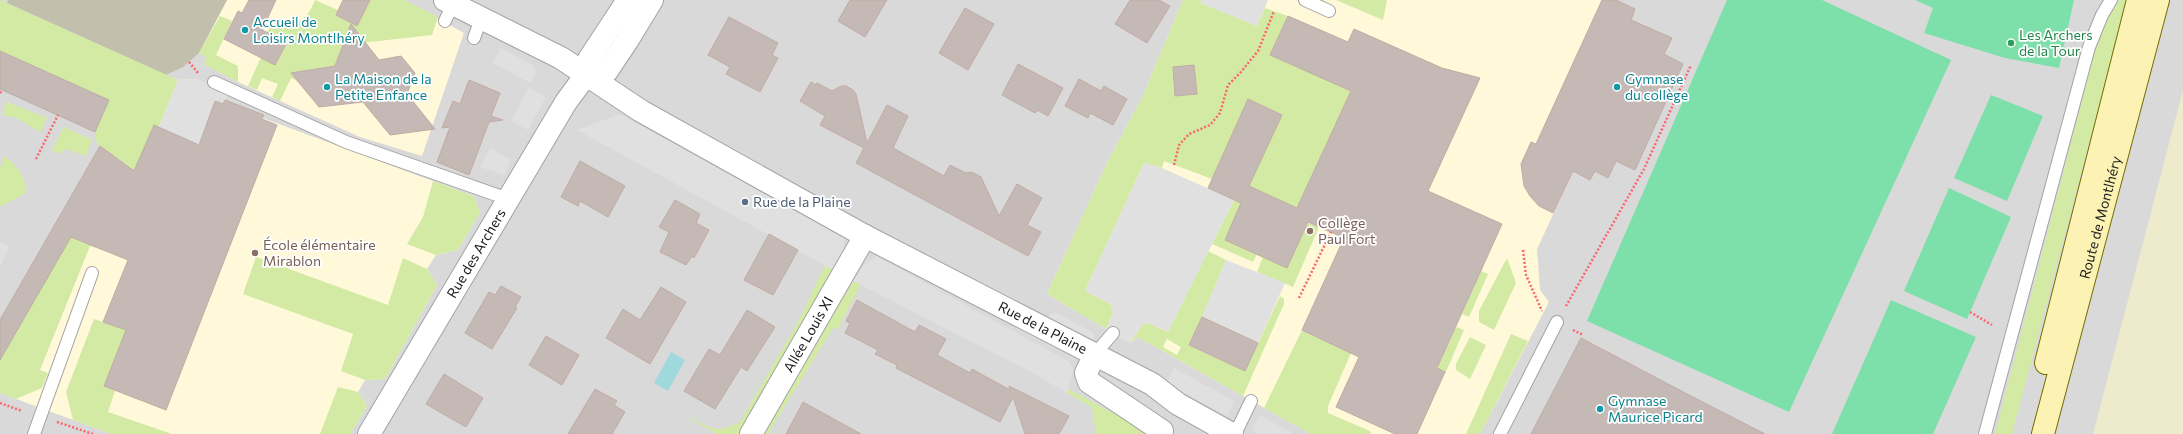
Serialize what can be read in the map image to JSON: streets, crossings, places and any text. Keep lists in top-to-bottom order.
{
  "streets": {
    "main road": ["Route de Montlhéry"],
    "street": ["Rue des Archers", "Rue de la Plaine", "Allée Louis XI"]
  },
  "crossings": [
    ["Rue des Archers", "Rue de la Plaine"],
    ["Rue de la Plaine", "Allée Louis XI"]
  ],
  "places": [
    "Accueil de Loisirs Montlhéry",
    "Les Archers de la Tour",
    "La Maison de la Petite Enfance",
    "Gymnase du collège",
    "Rue de la Plaine",
    "Collège Paul Fort",
    "École élémentaire Mirablon",
    "Gymnase Maurice Picard"
  ]
}
